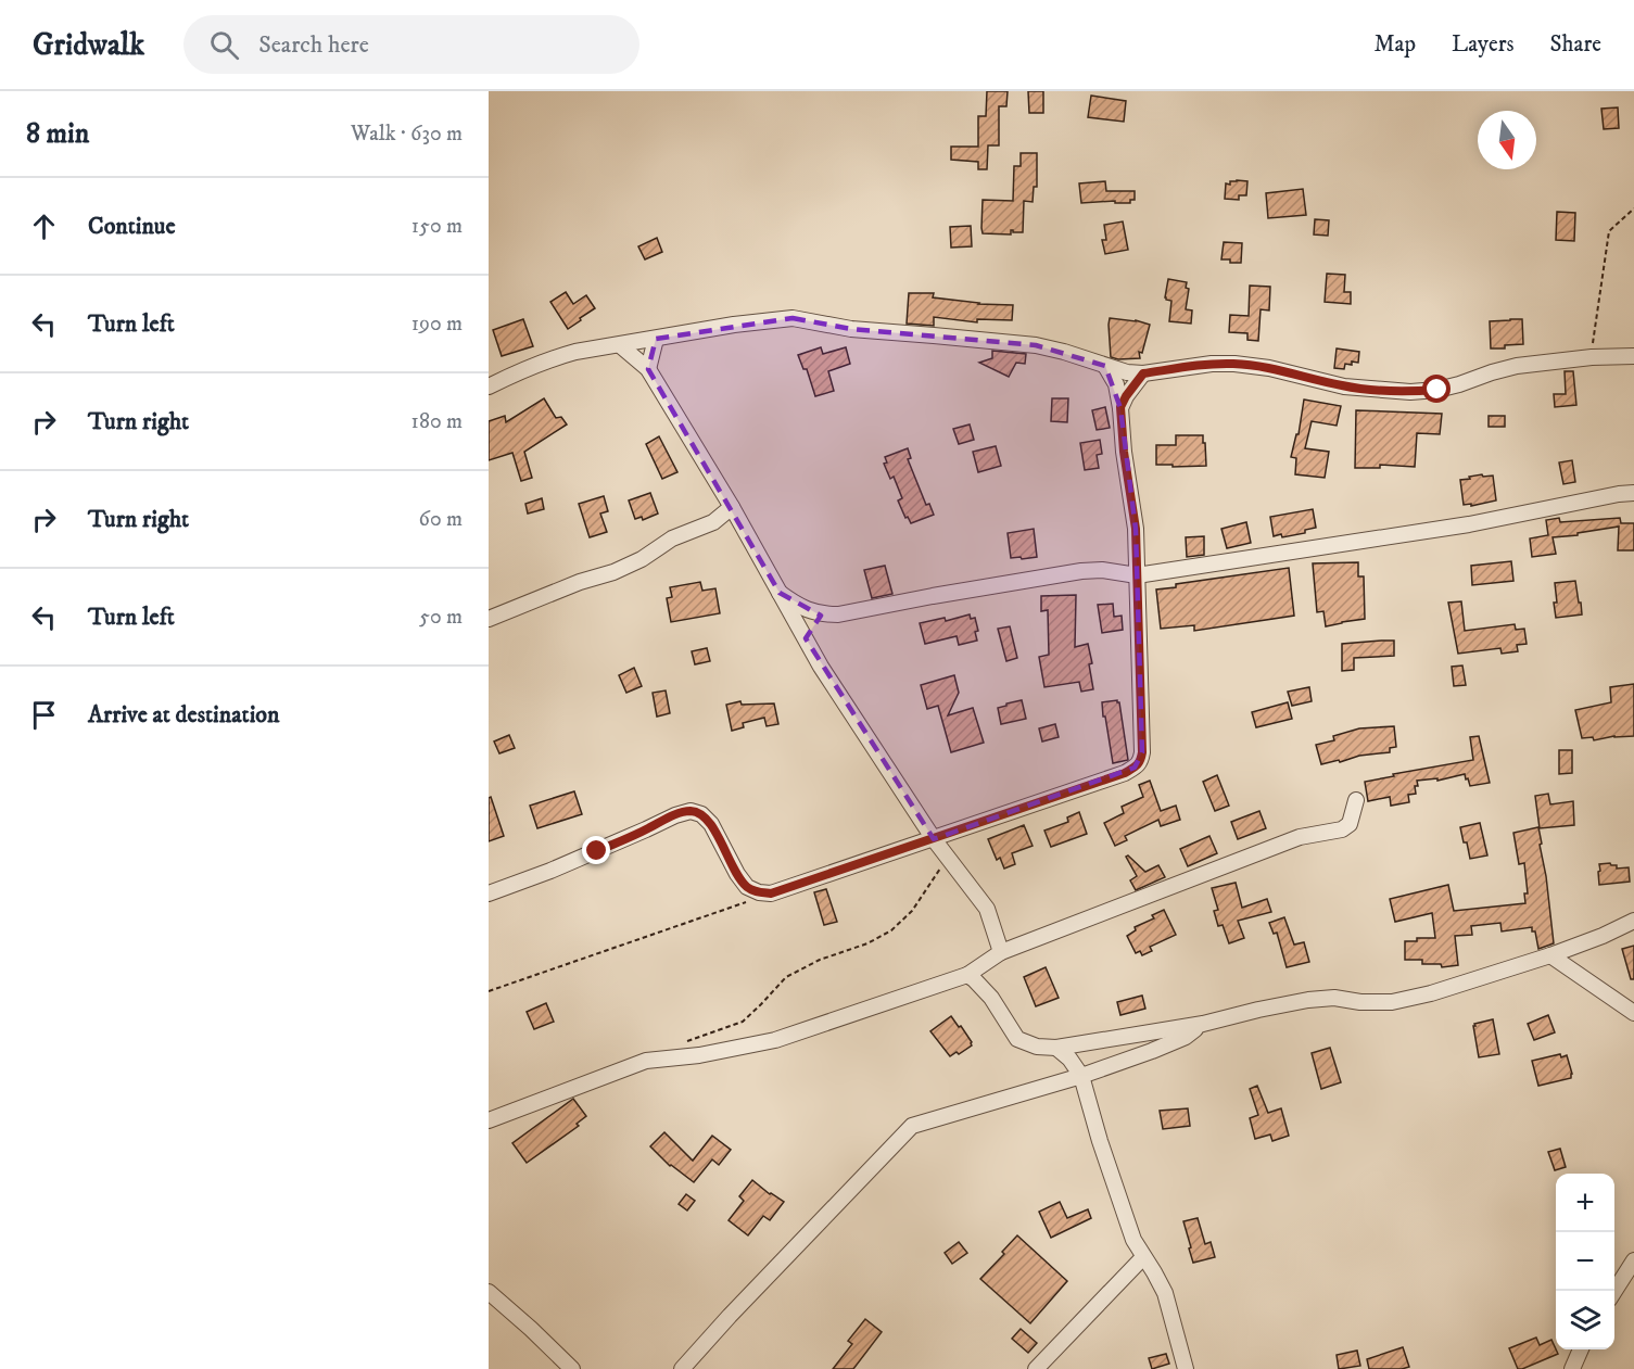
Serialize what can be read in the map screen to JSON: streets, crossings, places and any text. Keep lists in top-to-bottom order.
{
  "north": "bottom",
  "page": {
    "header": "Gridwalk",
    "search": "Search here",
    "nav": ["Map", "Layers", "Share"],
    "heading": ["8 min", "Walk · 630 m"],
    "list": [
      ["Continue", "150 m"],
      ["Turn left", "190 m"],
      ["Turn right", "180 m"],
      ["Turn right", "60 m"],
      ["Turn left", "50 m"],
      "Arrive at destination"
    ],
    "map_buttons": ["+", "−"]
  }
}
